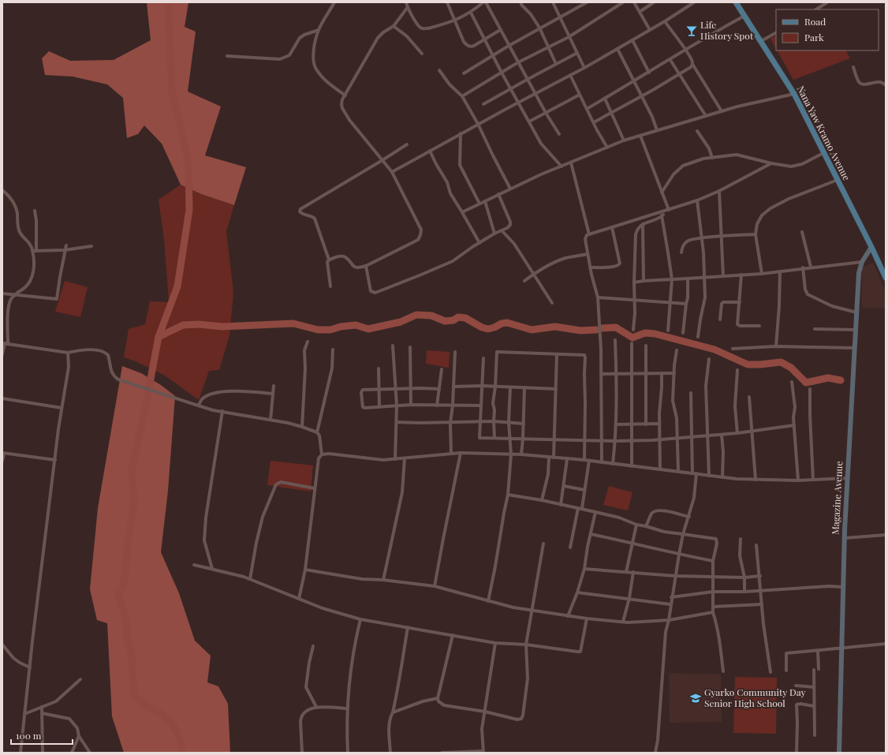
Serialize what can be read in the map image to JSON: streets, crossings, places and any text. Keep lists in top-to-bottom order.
{
  "streets": {
    "main road": ["Nana Yaw Kramo Avenue"],
    "street": ["Magazine Avenue"]
  },
  "crossings": [
    ["Nana Yaw Kramo Avenue", "Magazine Avenue"]
  ],
  "places": {
    "bar": ["Life History Spot"],
    "school or university": ["Gyarko Community Day Senior High School"]
  },
  "legend": ["Road", "Park"],
  "scale_bar": "100 m"
}
